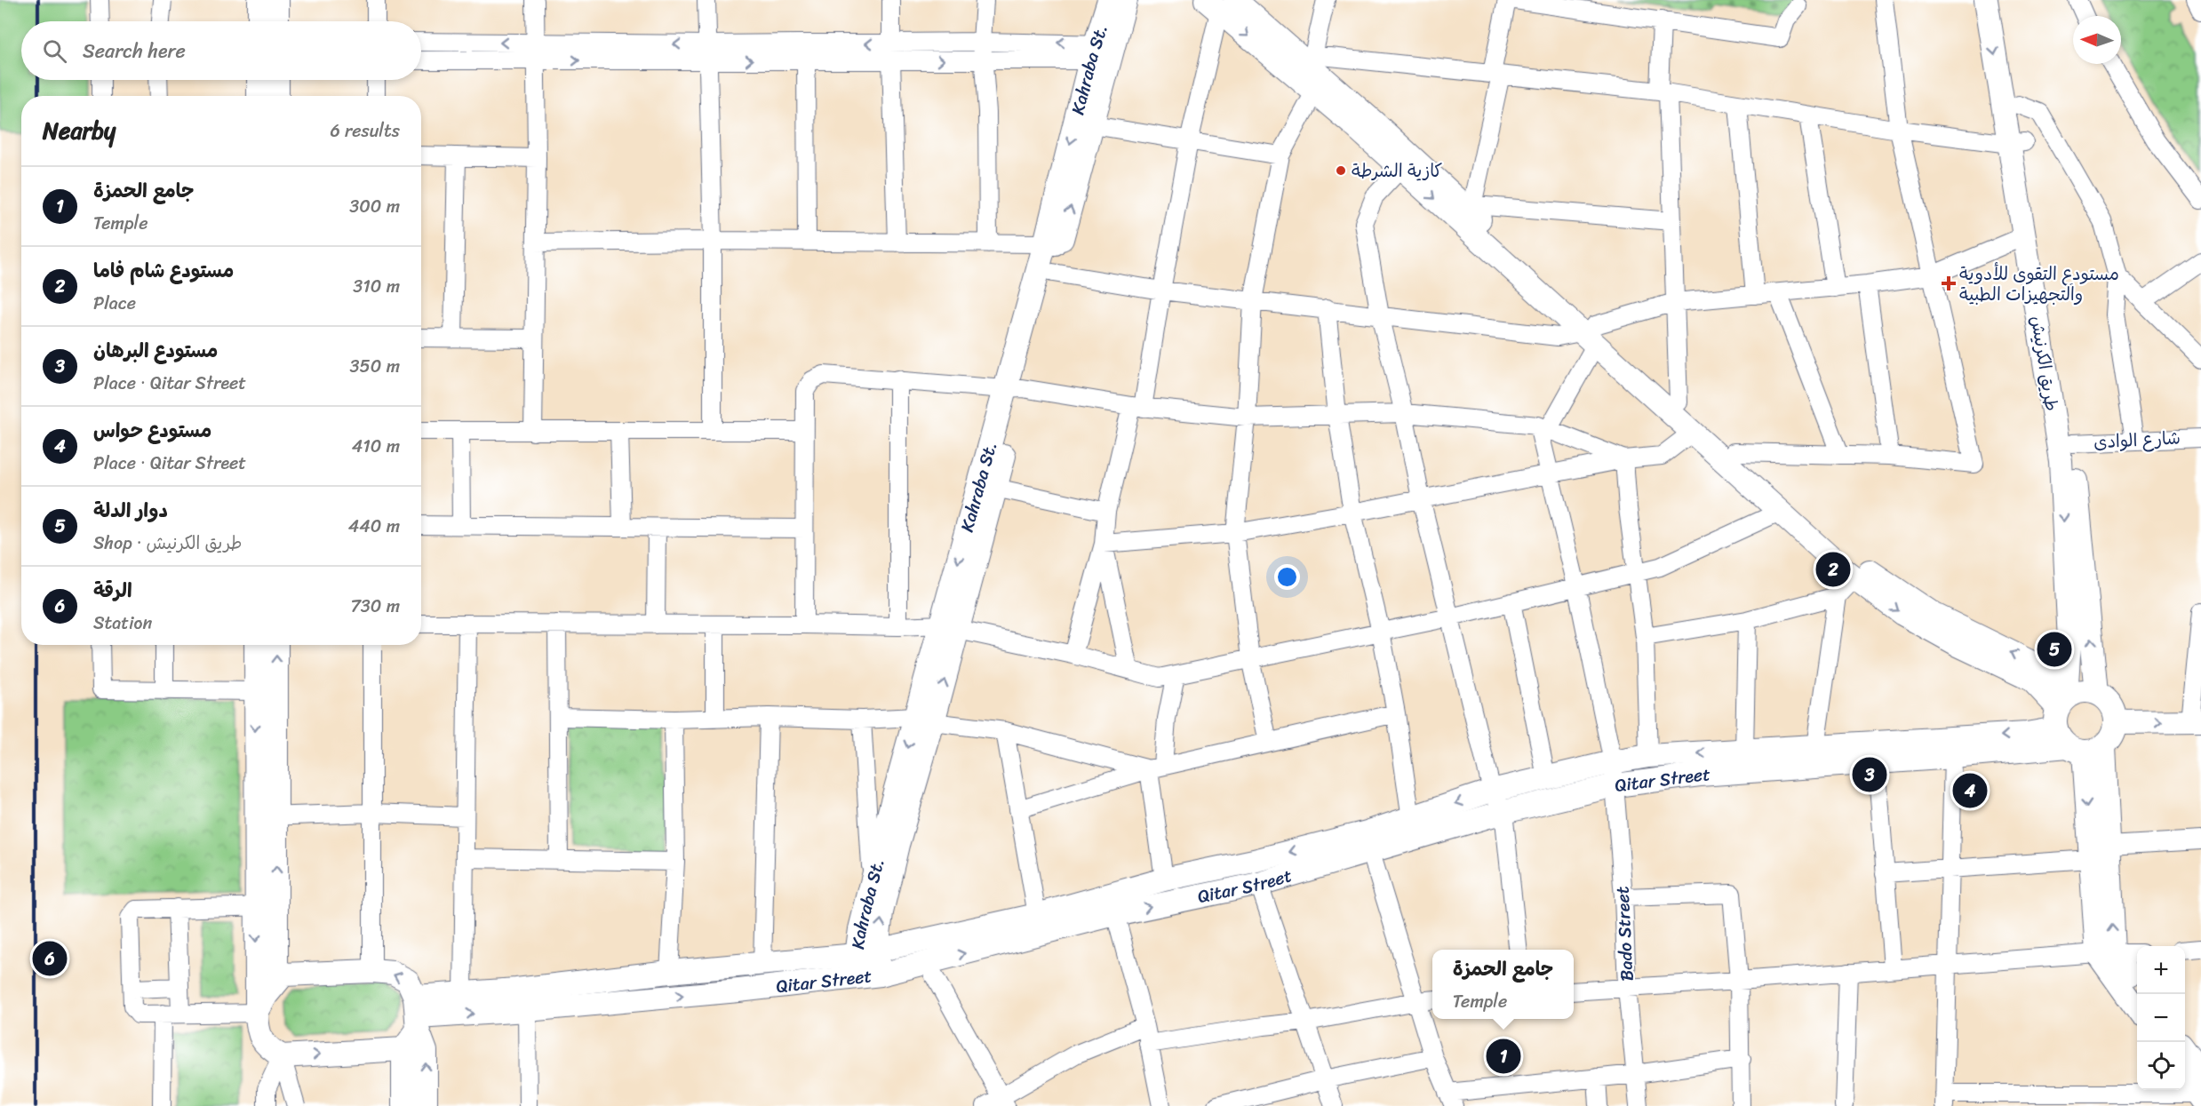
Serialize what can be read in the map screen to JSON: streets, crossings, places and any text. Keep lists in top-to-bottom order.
{
  "streets": {
    "main road": ["Kahraba St.", "طريق الكرنيش", "Qitar Street"],
    "street": ["شارع الوادى", "Bado Street"]
  },
  "crossings": [
    ["Kahraba St.", "Qitar Street"],
    ["طريق الكرنيش", "شارع الوادى"],
    ["طريق الكرنيش", "Qitar Street"],
    ["Qitar Street", "Bado Street"]
  ],
  "places": {
    "other": ["كازية الشرطة"],
    "health": ["مستودع التقوى للأدوية والتجهيزات الطبية"]
  },
  "north": "left",
  "page": {
    "search": "Search here",
    "heading": ["Nearby", "6 results"],
    "list": [
      {
        "mark": "1",
        "name": "جامع الحمزة",
        "note": "Temple",
        "value": "300 m"
      },
      {
        "mark": "2",
        "name": "مستودع شام فاما",
        "note": "Place",
        "value": "310 m"
      },
      {
        "mark": "3",
        "name": "مستودع البرهان",
        "note": "Place · Qitar Street",
        "value": "350 m"
      },
      {
        "mark": "4",
        "name": "مستودع حواس",
        "note": "Place · Qitar Street",
        "value": "410 m"
      },
      {
        "mark": "5",
        "name": "دوار الدلة",
        "note": "Shop · طريق الكرنيش",
        "value": "440 m"
      },
      {
        "mark": "6",
        "name": "الرقة",
        "note": "Station",
        "value": "730 m"
      }
    ],
    "pins": [
      "2",
      "5",
      "3",
      "4",
      "6",
      "1"
    ],
    "map_buttons": ["+", "−"],
    "popup": ["جامع الحمزة", "Temple"]
  }
}
